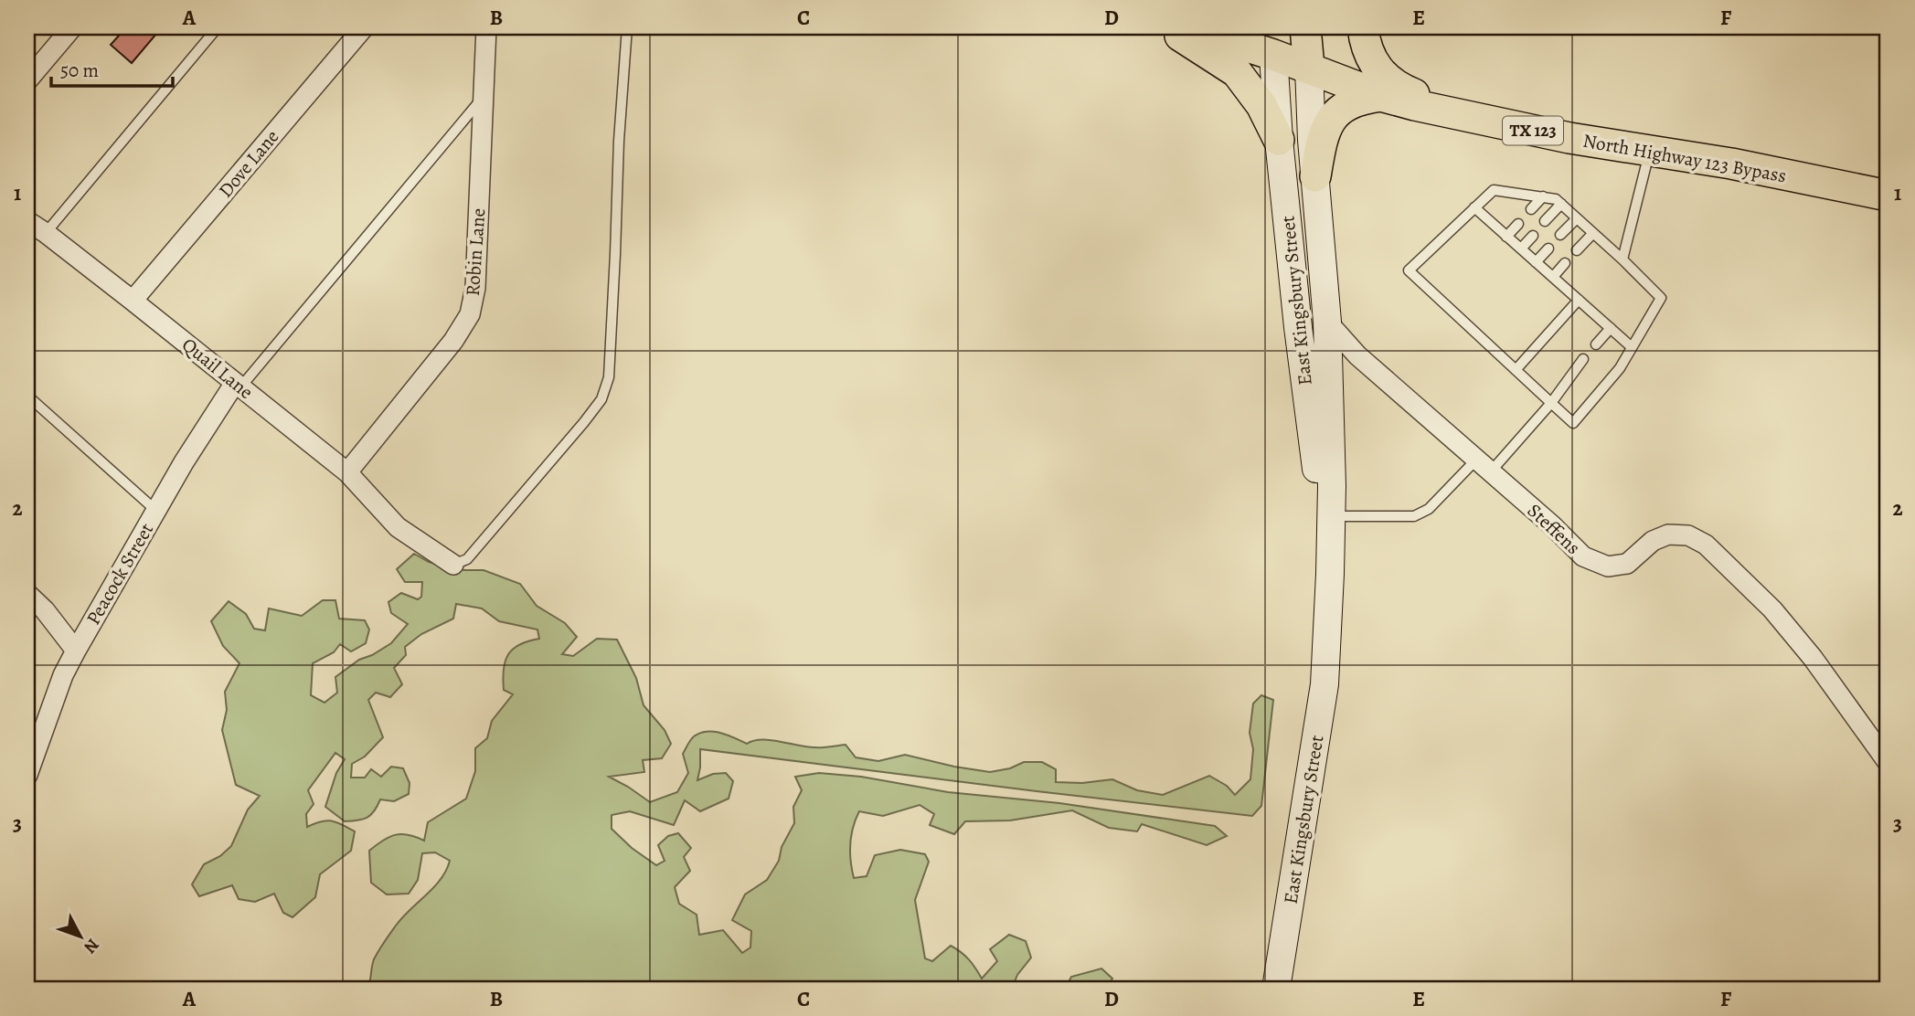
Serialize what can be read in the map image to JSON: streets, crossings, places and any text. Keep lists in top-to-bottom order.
{
  "streets": {
    "main road": ["TX 123", "North Highway 123 Bypass", "East Kingsbury Street"],
    "street": [
      "Dove Lane",
      "Robin Lane",
      "Quail Lane",
      "Steffens",
      "Peacock Street"
    ]
  },
  "crossings": [
    ["North Highway 123 Bypass", "East Kingsbury Street"],
    ["Dove Lane", "Quail Lane"],
    ["Robin Lane", "Quail Lane"],
    ["East Kingsbury Street", "Steffens"],
    ["Quail Lane", "Peacock Street"]
  ],
  "scale_bar": "50 m",
  "north": "bottom right",
  "grid": {
    "columns": [
      "A",
      "B",
      "C",
      "D",
      "E",
      "F"
    ],
    "rows": ["1", "2", "3"]
  }
}
